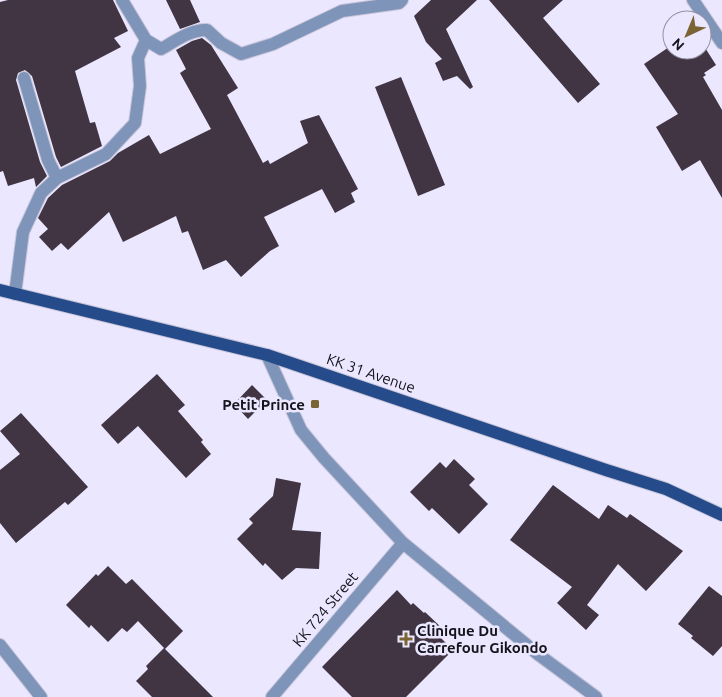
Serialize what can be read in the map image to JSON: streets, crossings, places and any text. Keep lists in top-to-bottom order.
{
  "streets": {
    "main road": ["KK 31 Avenue"],
    "street": ["KK 724 Street"]
  },
  "places": {
    "transit": ["Petit Prince"],
    "health": ["Clinique Du Carrefour Gikondo"]
  },
  "north": "bottom left"
}
